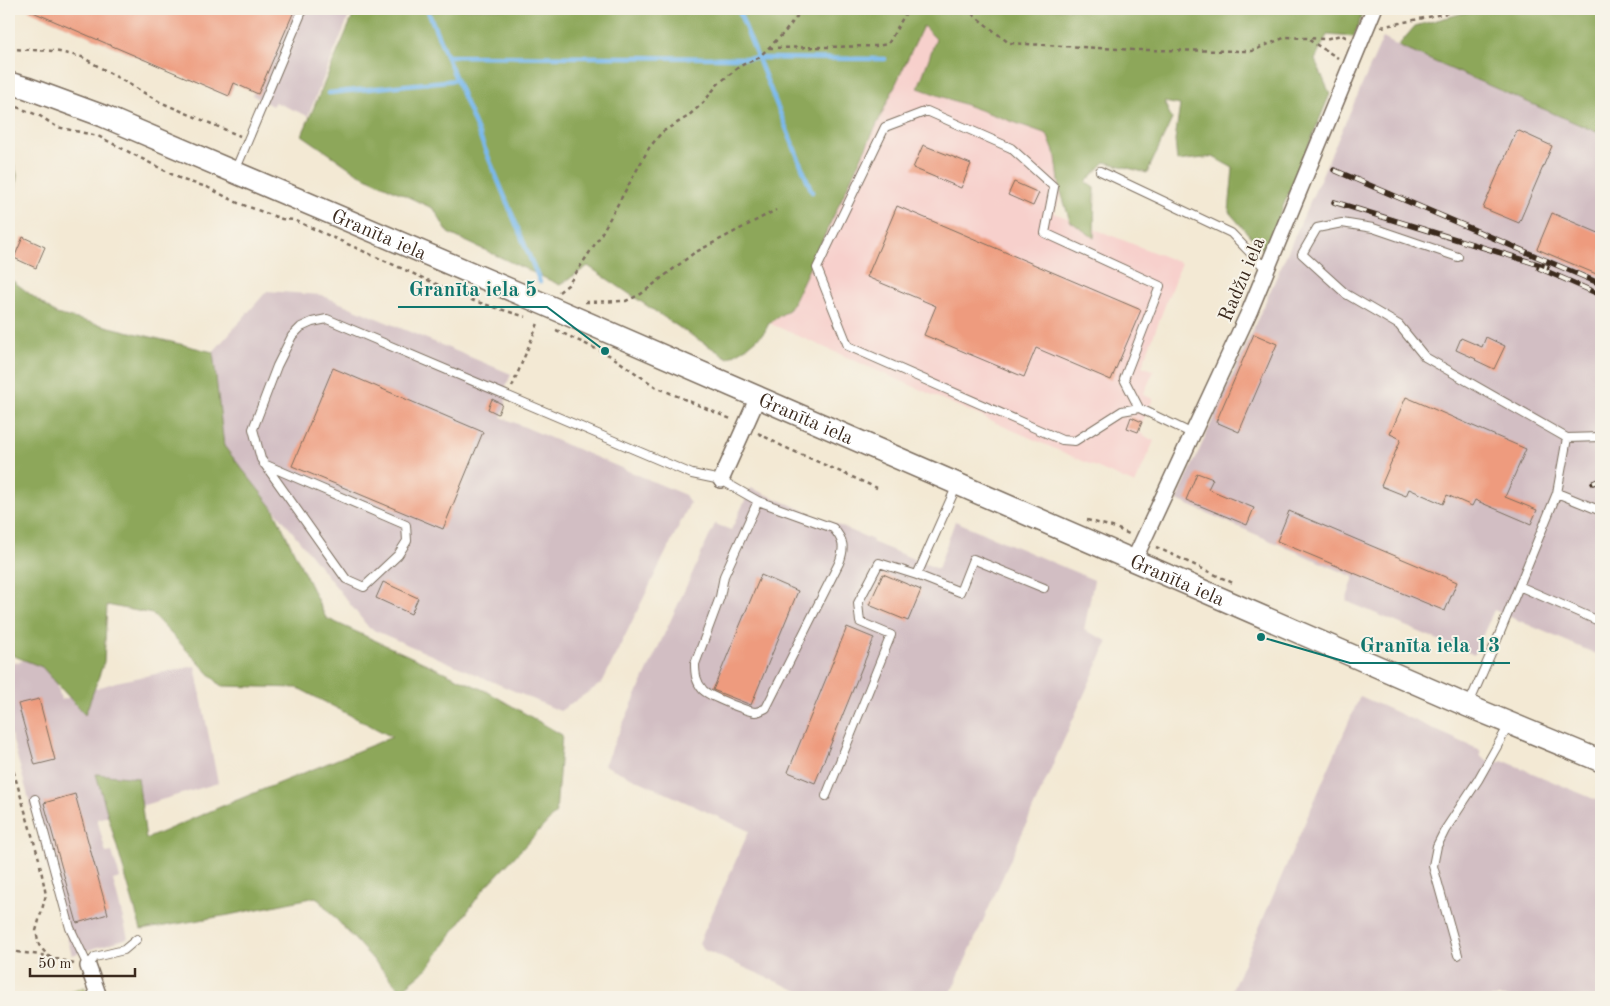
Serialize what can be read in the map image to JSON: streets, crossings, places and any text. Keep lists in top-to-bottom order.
{
  "streets": {
    "main road": ["Granīta iela"],
    "street": ["Radžu iela"]
  },
  "crossings": [
    ["Granīta iela", "Radžu iela"]
  ],
  "places": ["Granīta iela 5", "Granīta iela 13"],
  "scale_bar": "50 m"
}
